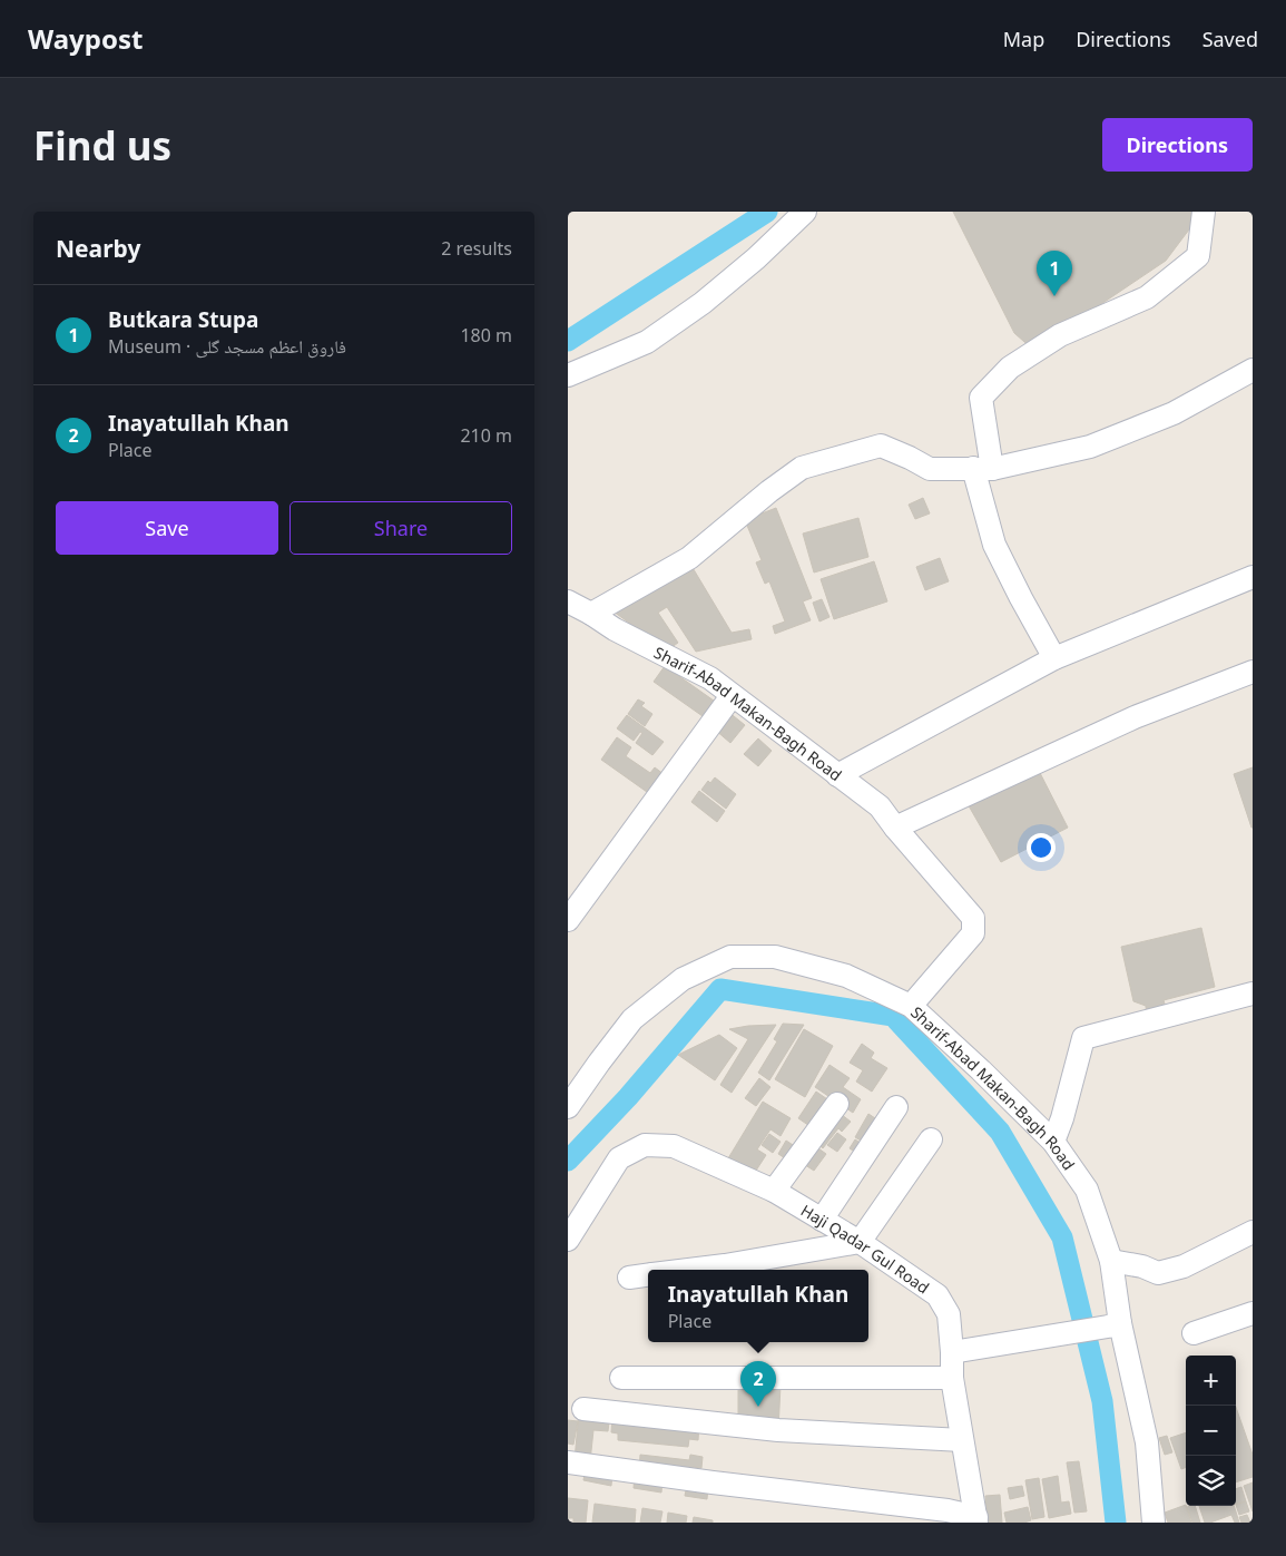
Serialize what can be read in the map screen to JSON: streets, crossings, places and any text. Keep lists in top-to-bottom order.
{
  "streets": {
    "street": ["Sharif-Abad Makan-Bagh Road", "Haji Qadar Gul Road"]
  },
  "page": {
    "header": "Waypost",
    "nav": ["Map", "Directions", "Saved"],
    "buttons": [
      "Directions",
      ["Save", "Share"]
    ],
    "title": "Find us",
    "heading": ["Nearby", "2 results"],
    "pins": ["1", "2"],
    "list": [
      {
        "mark": "1",
        "name": "Butkara Stupa",
        "note": "Museum · فاروق اعظم مسجد گلی",
        "value": "180 m"
      },
      {
        "mark": "2",
        "name": "Inayatullah Khan",
        "note": "Place",
        "value": "210 m"
      }
    ],
    "popup": ["Inayatullah Khan", "Place"],
    "map_buttons": ["+", "−"]
  }
}
